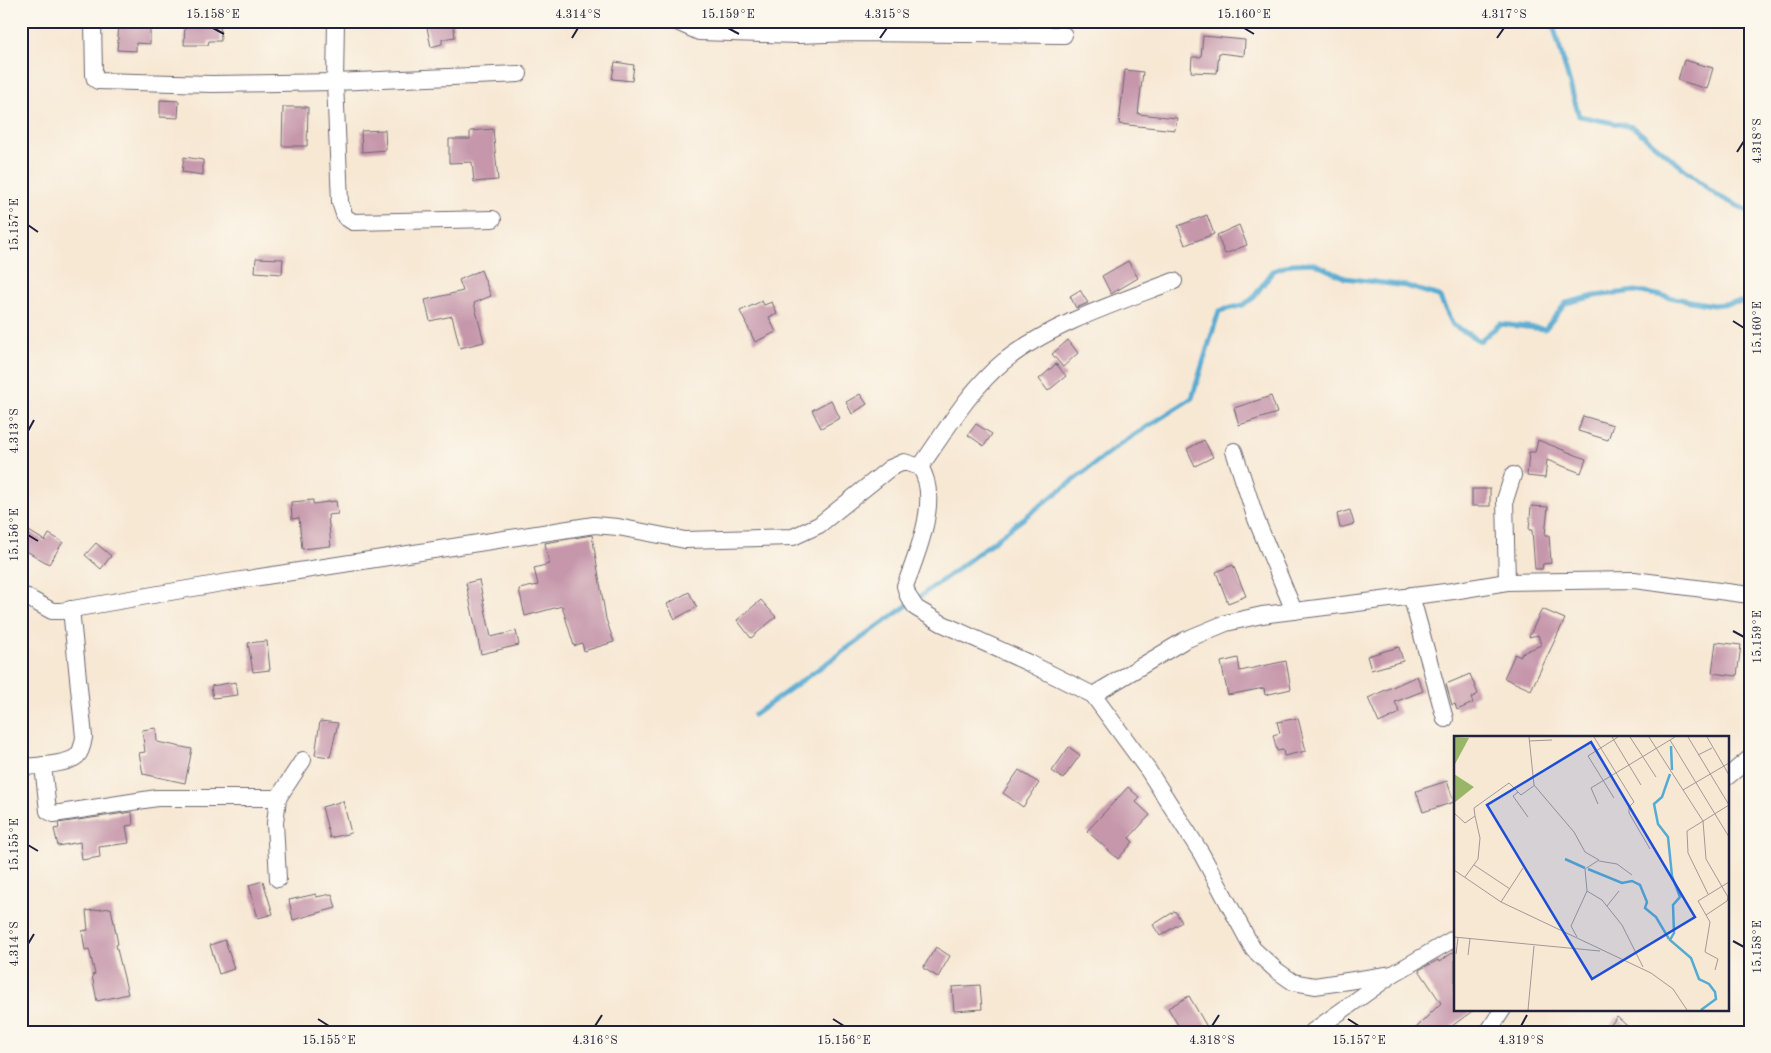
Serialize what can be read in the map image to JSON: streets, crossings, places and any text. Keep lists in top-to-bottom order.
{
  "coordinates": [
    "15.158°E",
    "4.314°S",
    "15.159°E",
    "4.315°S",
    "15.160°E",
    "4.317°S",
    "4.318°S",
    "15.157°E",
    "4.313°S",
    "15.156°E",
    "15.155°E",
    "4.316°S",
    "4.319°S"
  ]
}
